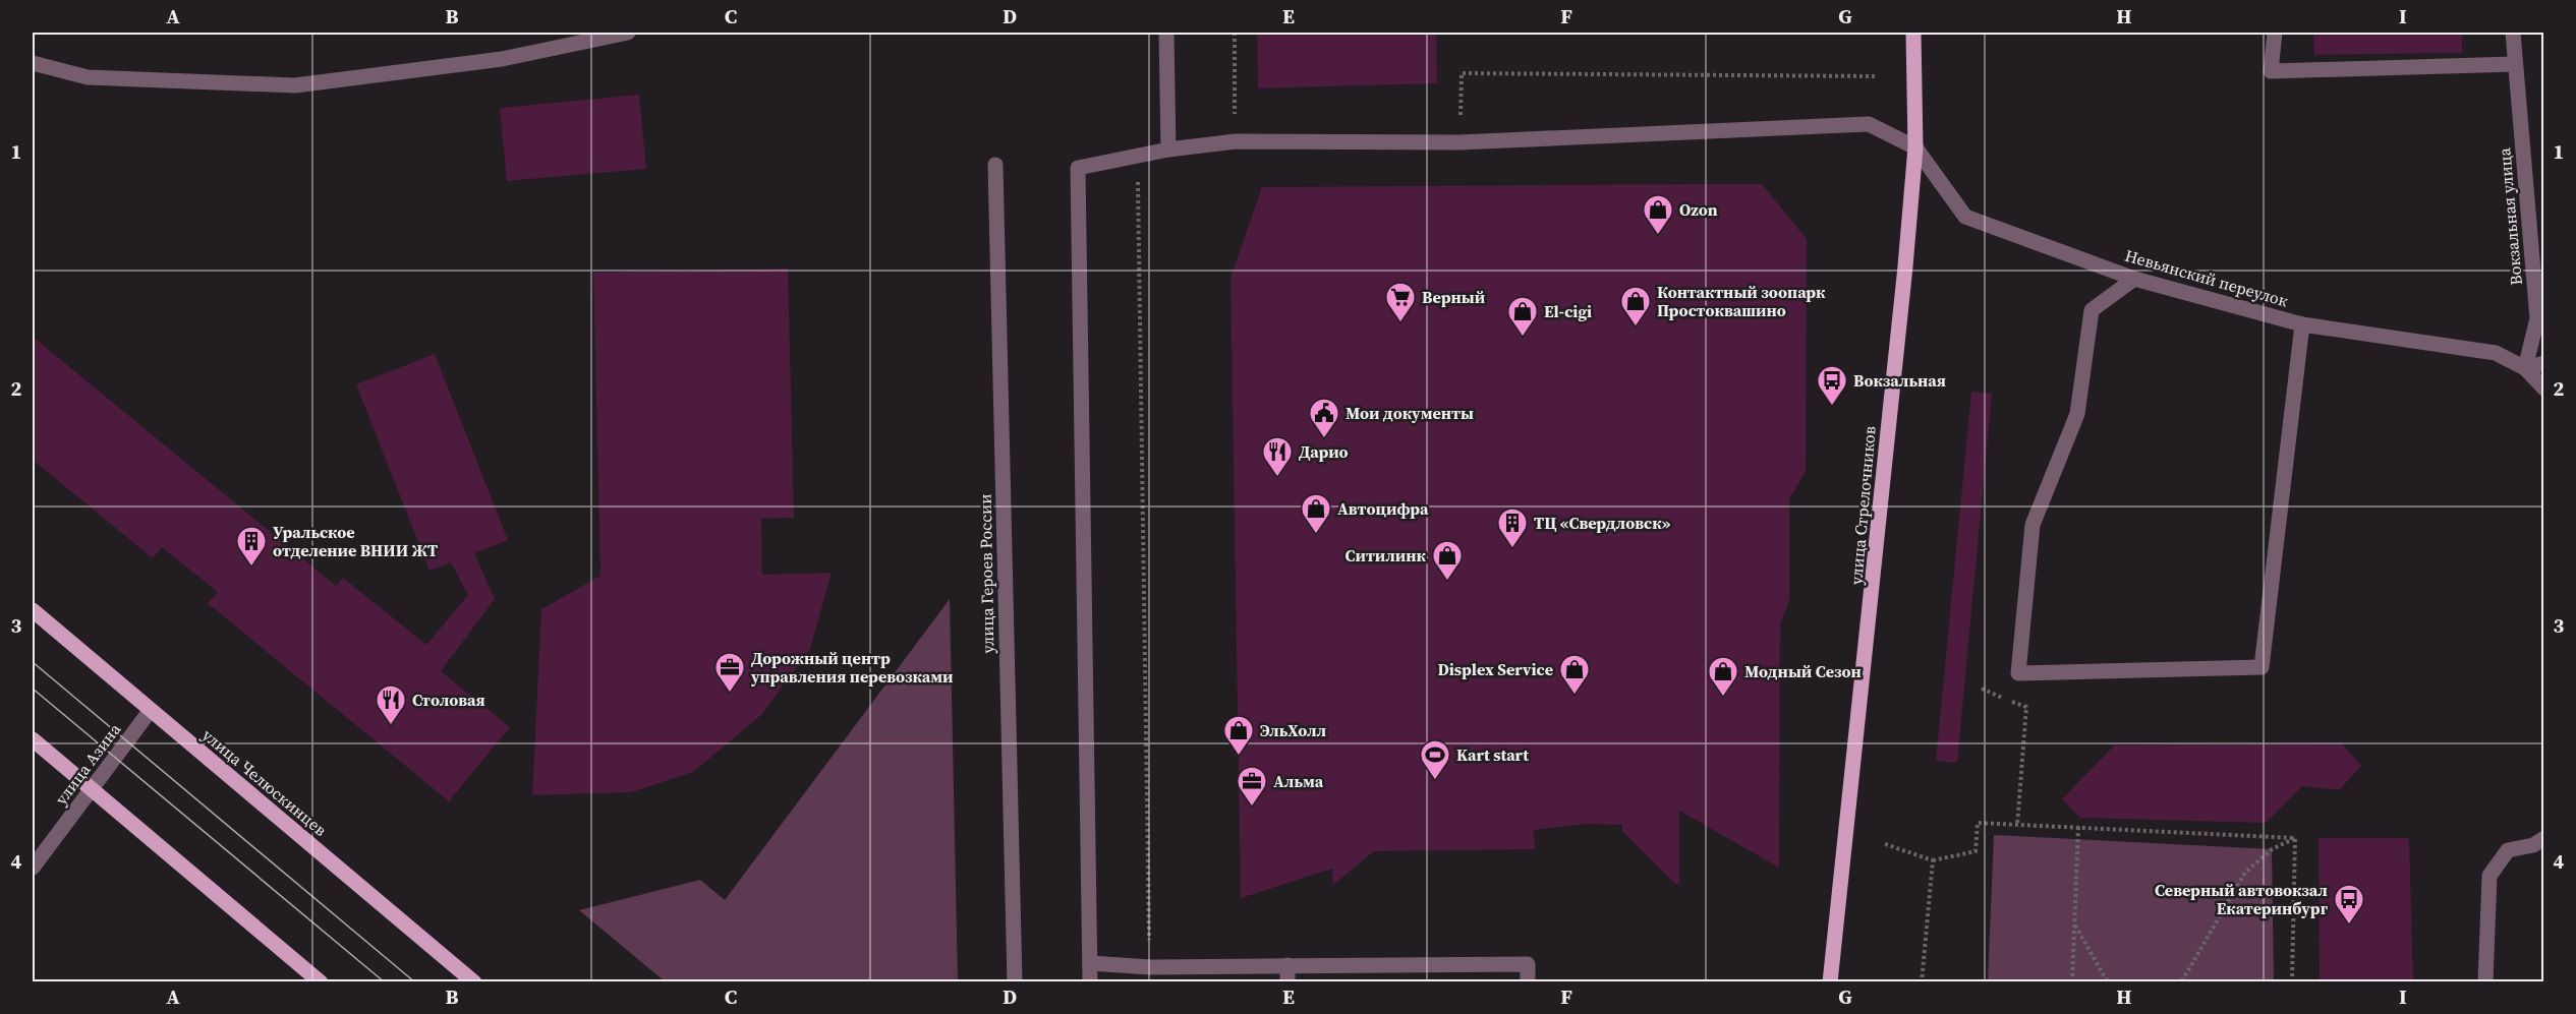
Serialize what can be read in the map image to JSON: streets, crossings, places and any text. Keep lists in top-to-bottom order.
{
  "streets": {
    "main road": ["улица Стрелочников", "улица Челюскинцев"],
    "street": [
      "Вокзальная улица",
      "Невьянский переулок",
      "улица Героев России",
      "улица Азина"
    ]
  },
  "crossings": [
    ["Вокзальная улица", "Невьянский переулок"],
    ["Невьянский переулок", "улица Стрелочников"],
    ["улица Азина", "улица Челюскинцев"]
  ],
  "places": {
    "shop": [
      "Ozon",
      "Контактный зоопарк Простоквашино",
      "El-cigi",
      "Автоцифра",
      "Ситилинк",
      "Displex Service",
      "Модный Сезон",
      "ЭльХолл"
    ],
    "supermarket": ["Верный"],
    "bus stop": ["Вокзальная", "Северный автовокзал Екатеринбург"],
    "public building": ["Мои документы"],
    "restaurant": ["Дарио", "Столовая"],
    "building": ["ТЦ «Свердловск»", "Уральское отделение ВНИИ ЖТ"],
    "office": ["Дорожный центр управления перевозками", "Альма"],
    "sports": ["Kart start"]
  },
  "grid": {
    "columns": [
      "A",
      "B",
      "C",
      "D",
      "E",
      "F",
      "G",
      "H",
      "I"
    ],
    "rows": [
      "1",
      "2",
      "3",
      "4"
    ]
  }
}
